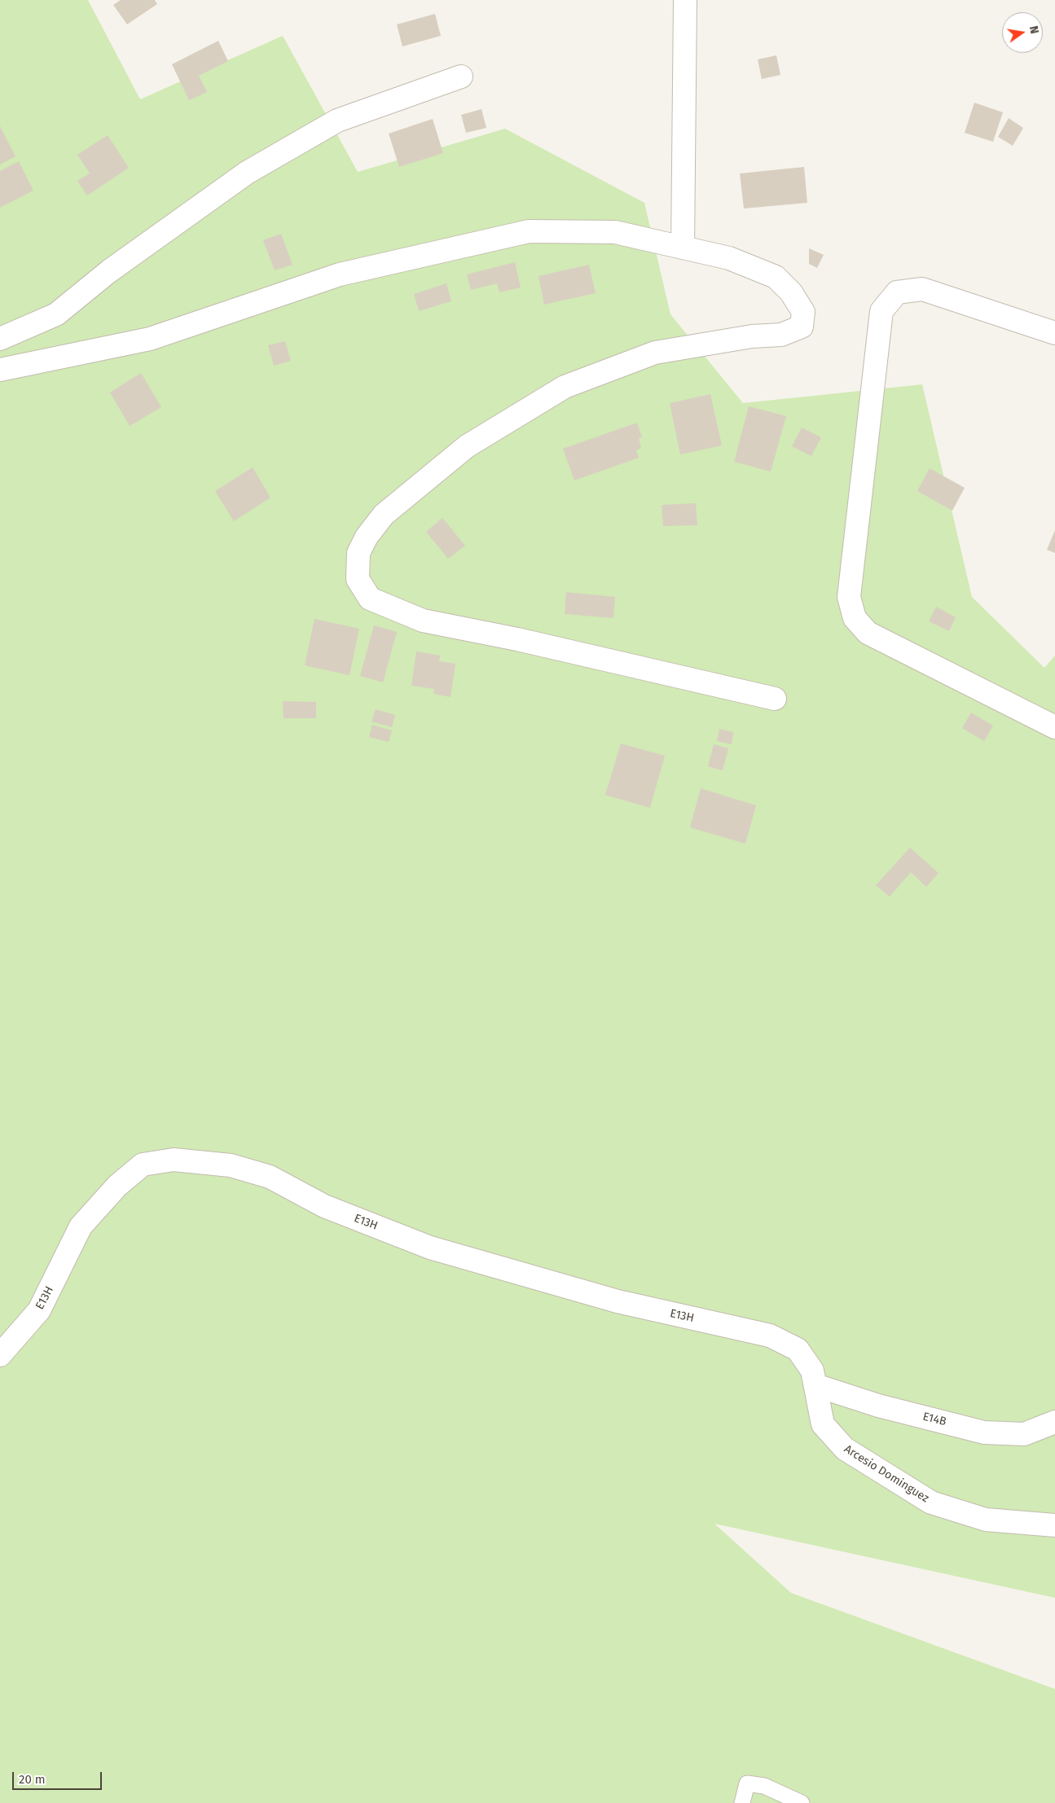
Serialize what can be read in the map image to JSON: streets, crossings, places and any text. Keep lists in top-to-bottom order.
{
  "streets": {
    "street": ["E13H", "E14B", "Arcesio Dominguez"]
  },
  "crossings": [
    ["E13H", "E14B"],
    ["E13H", "Arcesio Dominguez"],
    ["E14B", "Arcesio Dominguez"]
  ],
  "scale_bar": "20 m",
  "north": "right"
}
